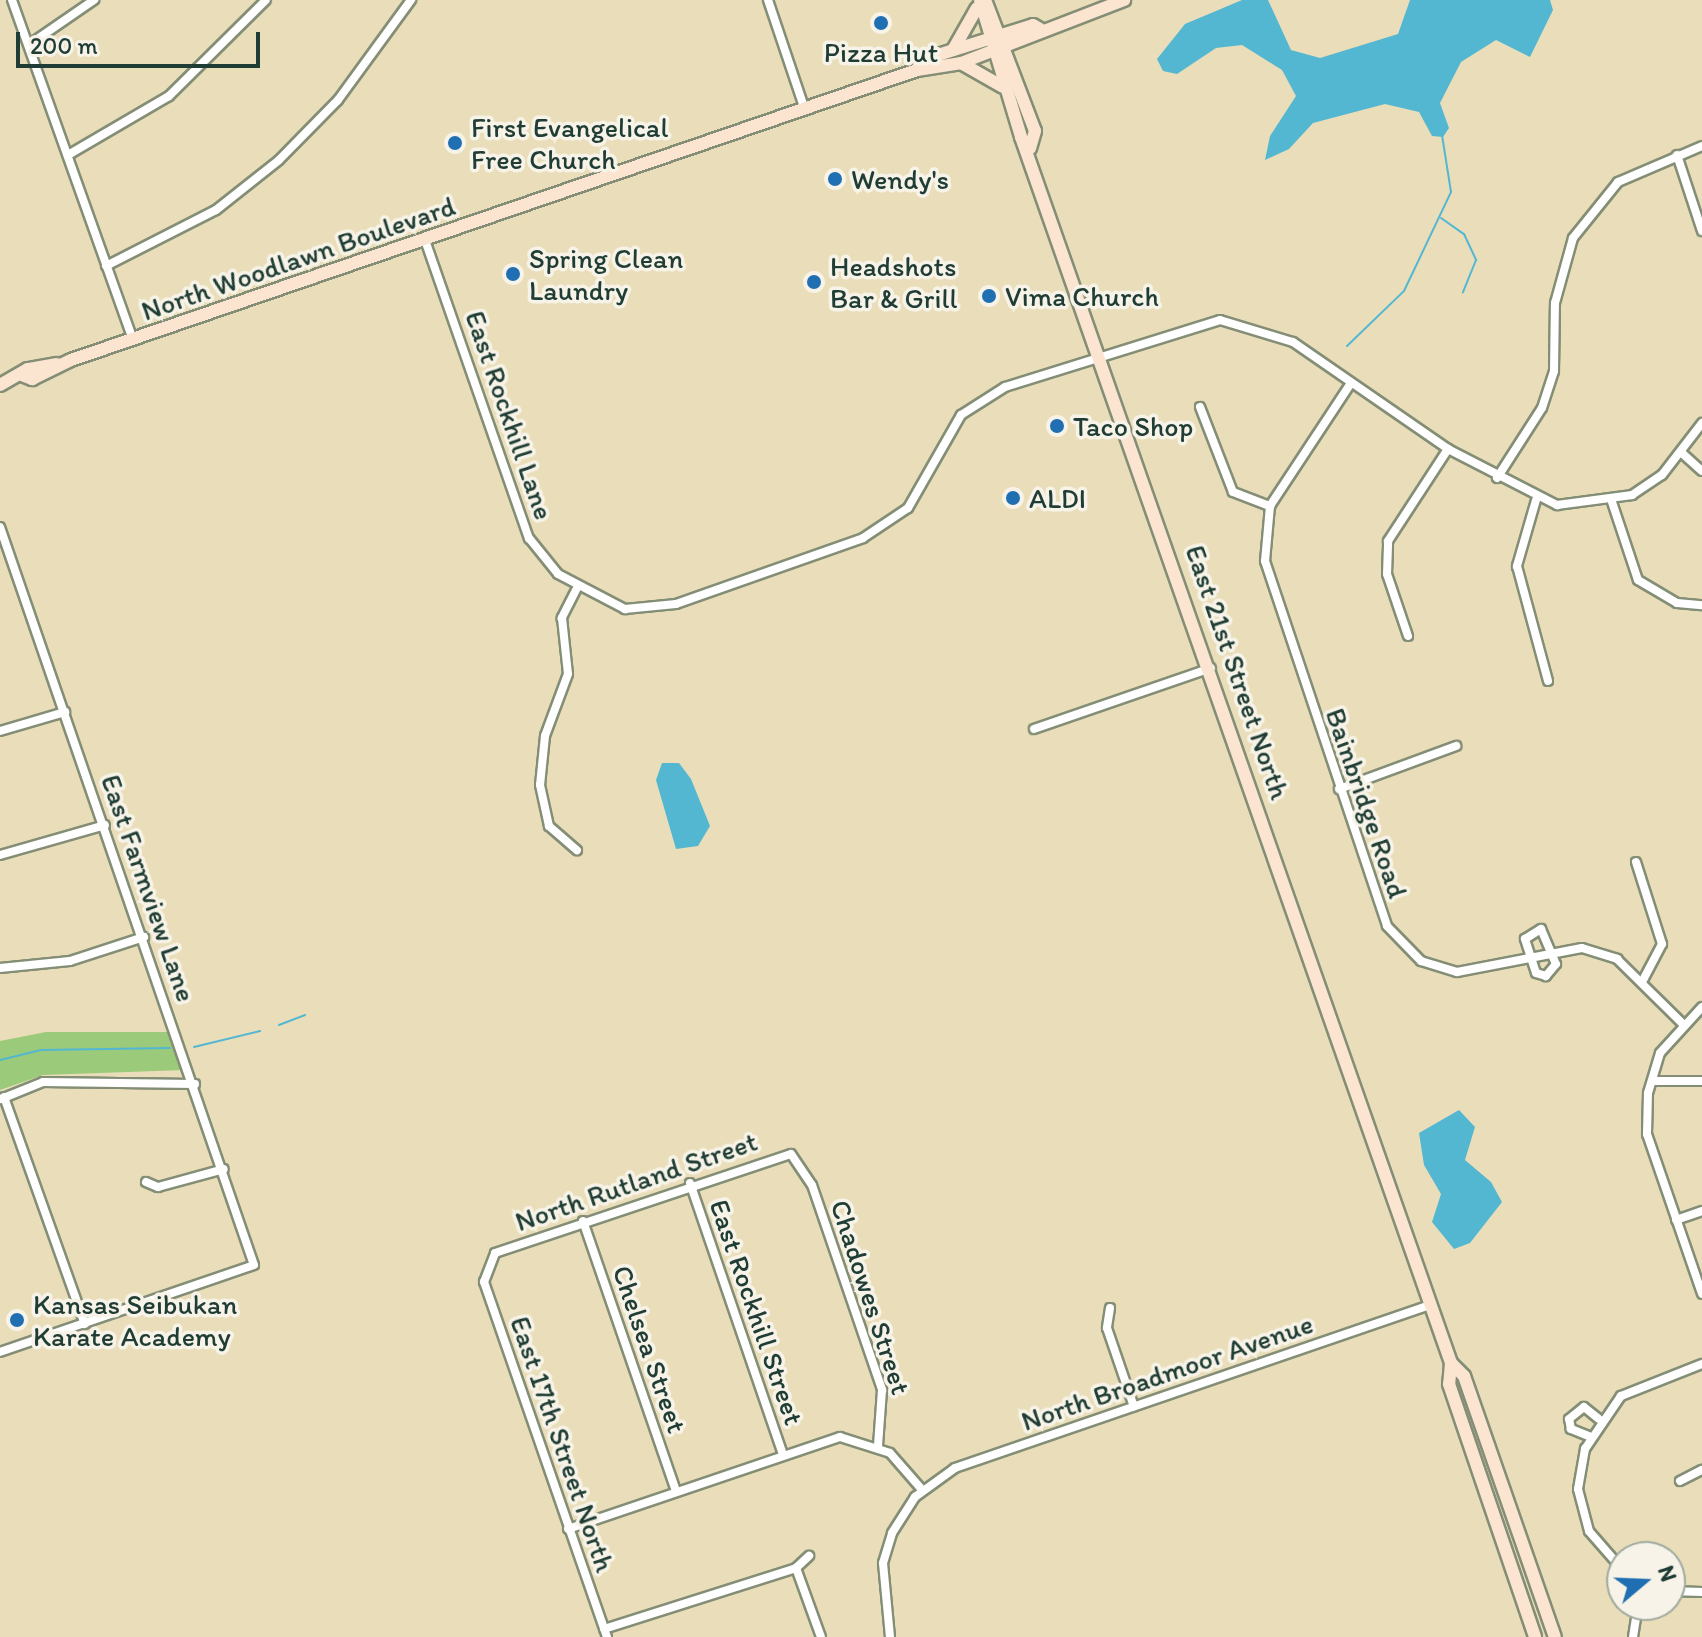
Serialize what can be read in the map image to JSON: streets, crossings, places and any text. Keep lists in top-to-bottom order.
{
  "streets": {
    "main road": ["North Woodlawn Boulevard", "East 21st Street North"],
    "street": [
      "East Rockhill Lane",
      "Bainbridge Road",
      "East Farmview Lane",
      "North Rutland Street",
      "Chadowes Street",
      "East Rockhill Street",
      "Chelsea Street",
      "North Broadmoor Avenue",
      "East 17th Street North"
    ]
  },
  "crossings": [
    ["North Woodlawn Boulevard", "East Rockhill Lane"],
    ["North Woodlawn Boulevard", "East 21st Street North"],
    ["East 21st Street North", "North Broadmoor Avenue"],
    ["North Rutland Street", "Chadowes Street"],
    ["North Rutland Street", "East Rockhill Street"],
    ["North Rutland Street", "Chelsea Street"],
    ["North Rutland Street", "East 17th Street North"]
  ],
  "places": [
    "Pizza Hut",
    "First Evangelical Free Church",
    "Wendy's",
    "Spring Clean Laundry",
    "Headshots Bar & Grill",
    "Vima Church",
    "Taco Shop",
    "ALDI",
    "Kansas Seibukan Karate Academy"
  ],
  "scale_bar": "200 m",
  "north": "right"
}
